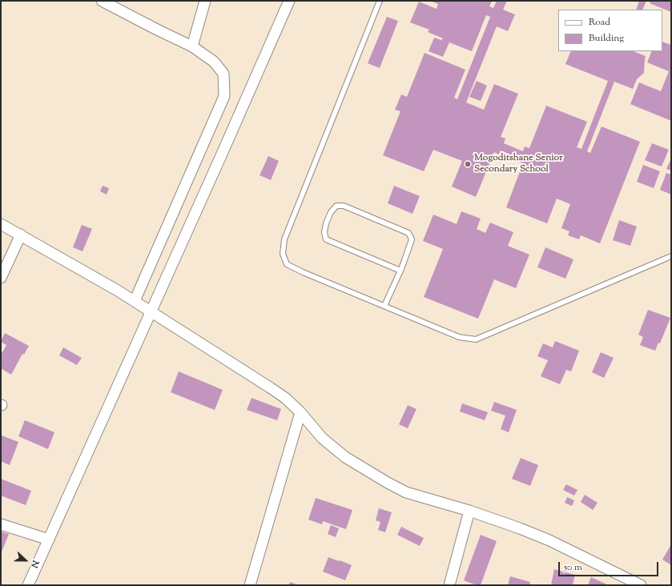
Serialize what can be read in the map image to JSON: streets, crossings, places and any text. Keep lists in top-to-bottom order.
{
  "places": ["Mogoditshane Senior Secondary School"],
  "legend": ["Road", "Building"],
  "scale_bar": "50 m",
  "north": "right"
}
